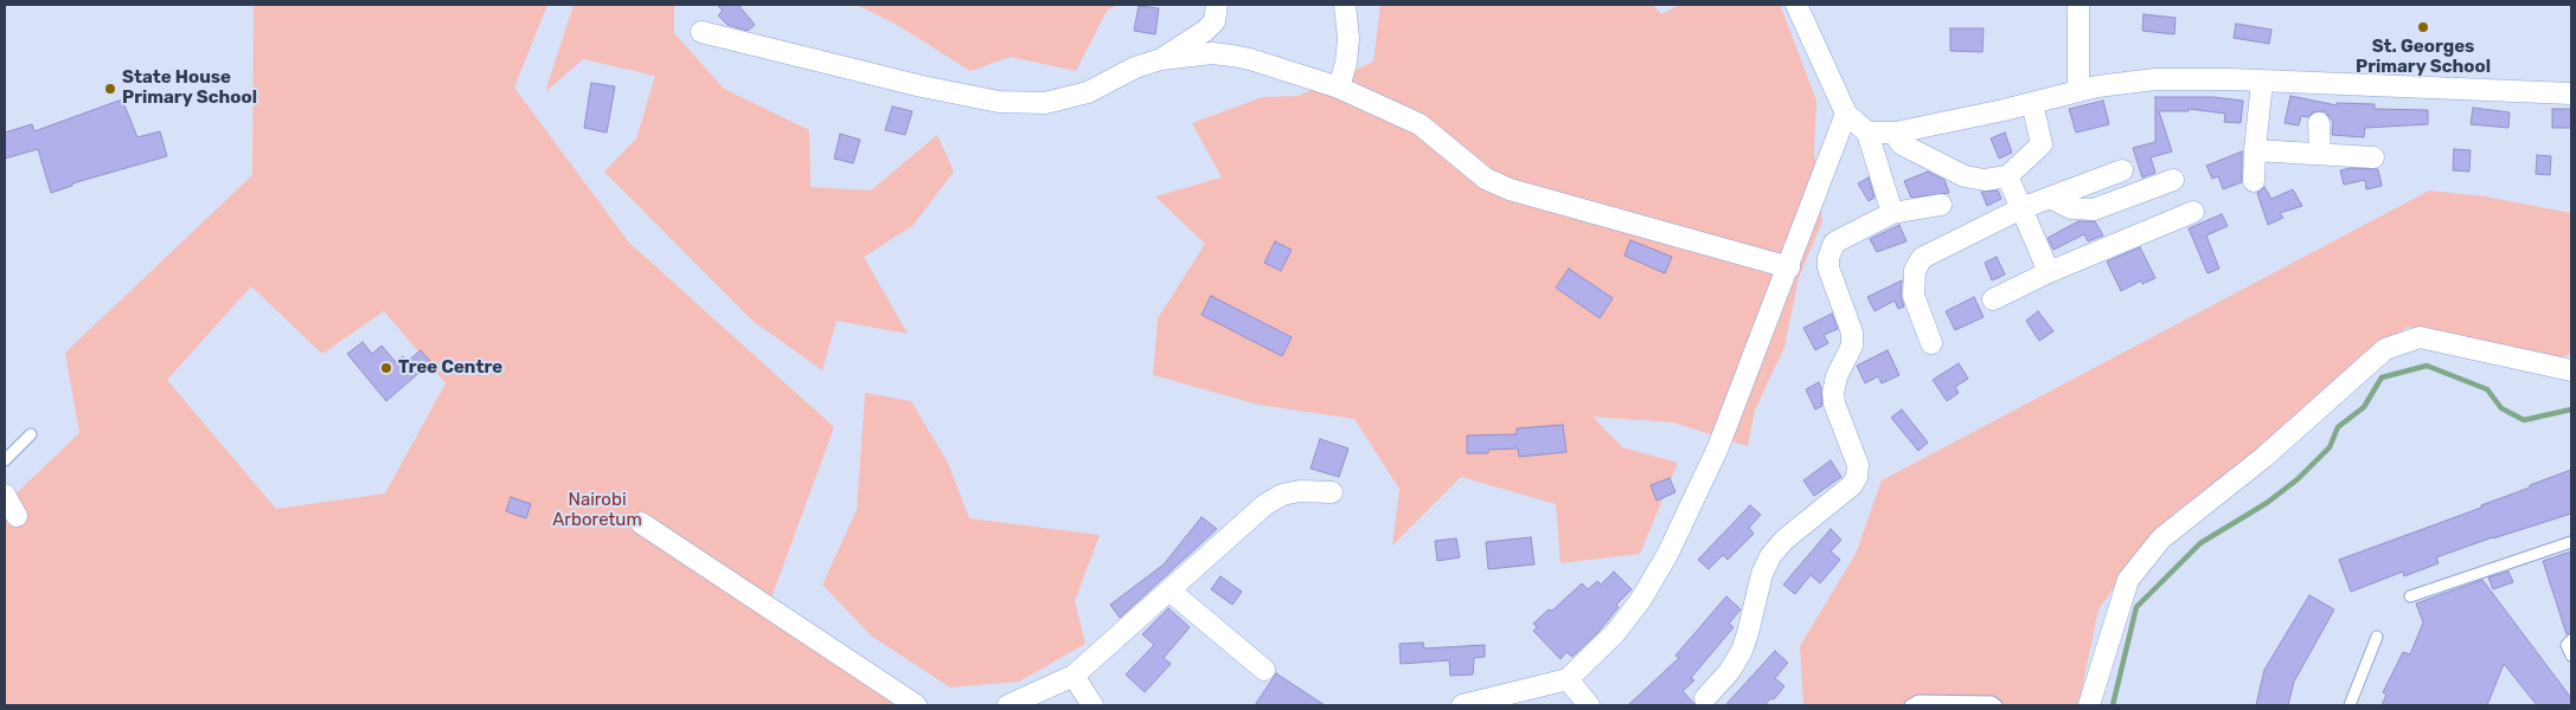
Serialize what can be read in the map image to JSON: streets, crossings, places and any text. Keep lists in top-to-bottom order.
{
  "parks": ["Nairobi Arboretum"],
  "places": ["St. Georges Primary School", "State House Primary School", "Tree Centre"]
}
